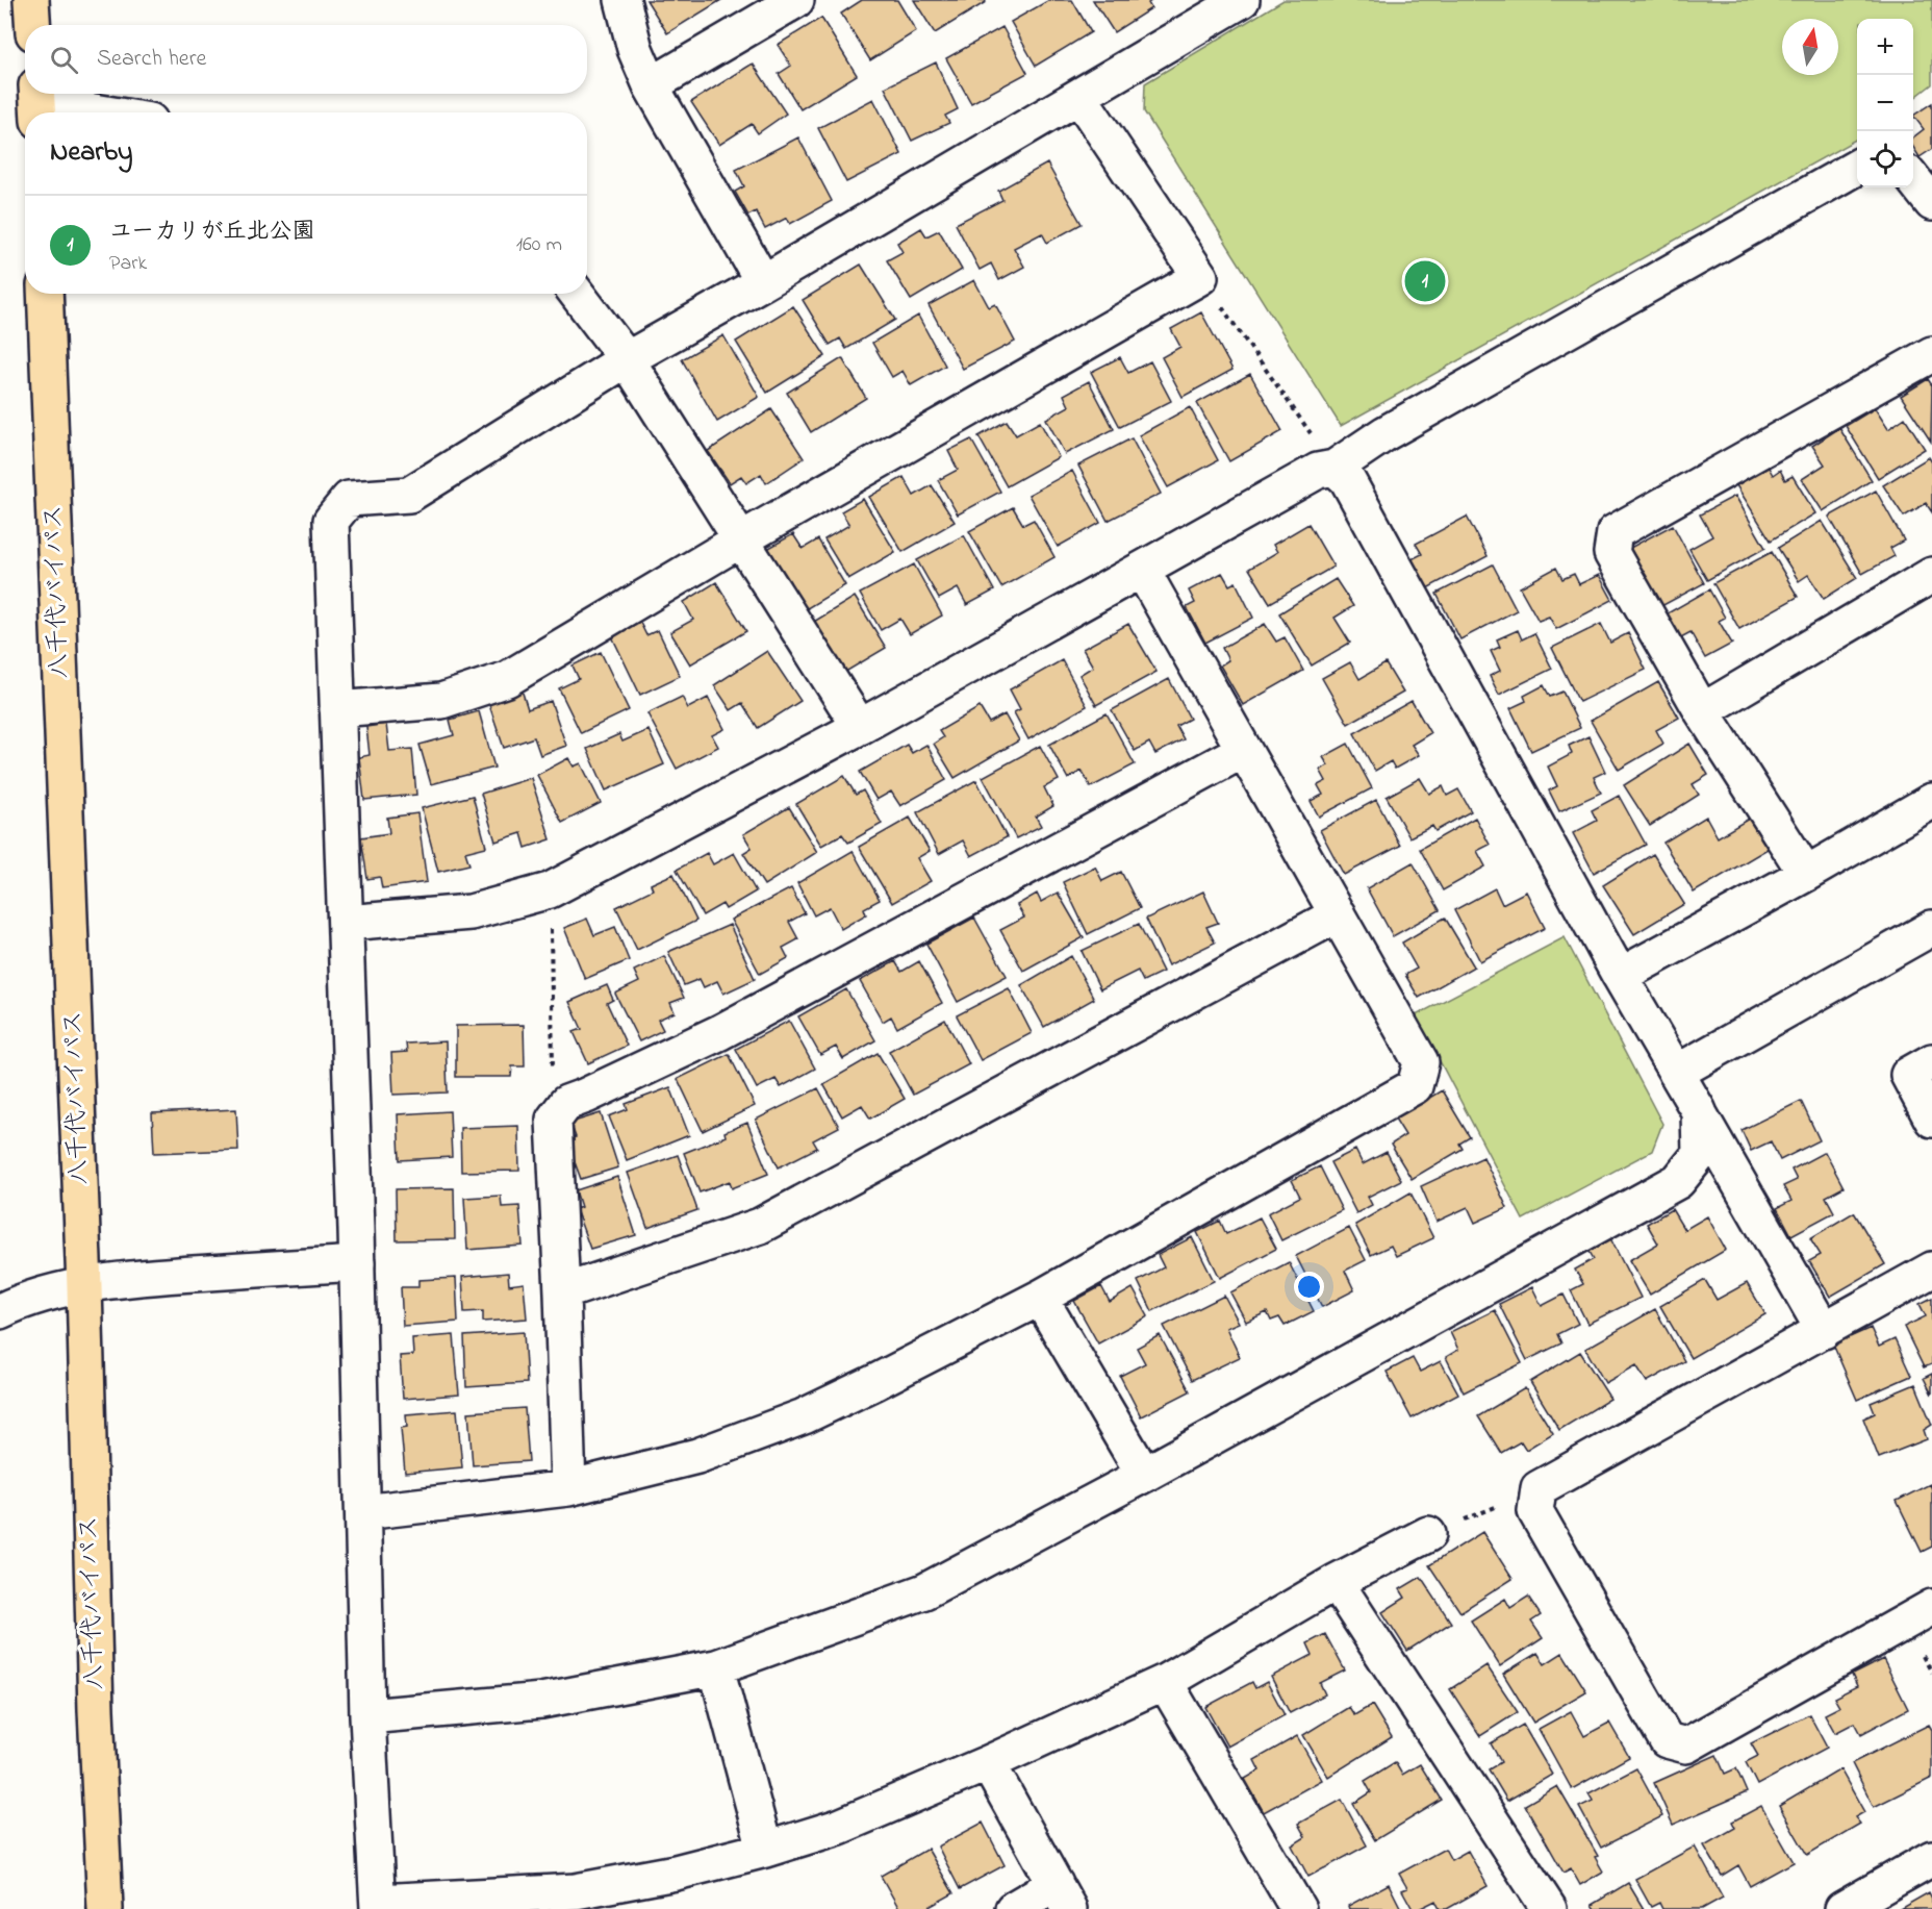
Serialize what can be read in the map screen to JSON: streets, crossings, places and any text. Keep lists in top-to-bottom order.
{
  "streets": {
    "highway": ["八千代バイパス"]
  },
  "north": "top",
  "page": {
    "map_buttons": ["+", "−"],
    "search": "Search here",
    "heading": "Nearby",
    "list": [
      {
        "mark": "1",
        "name": "ユーカリが丘北公園",
        "note": "Park",
        "value": "160 m"
      }
    ],
    "pins": "1"
  }
}
